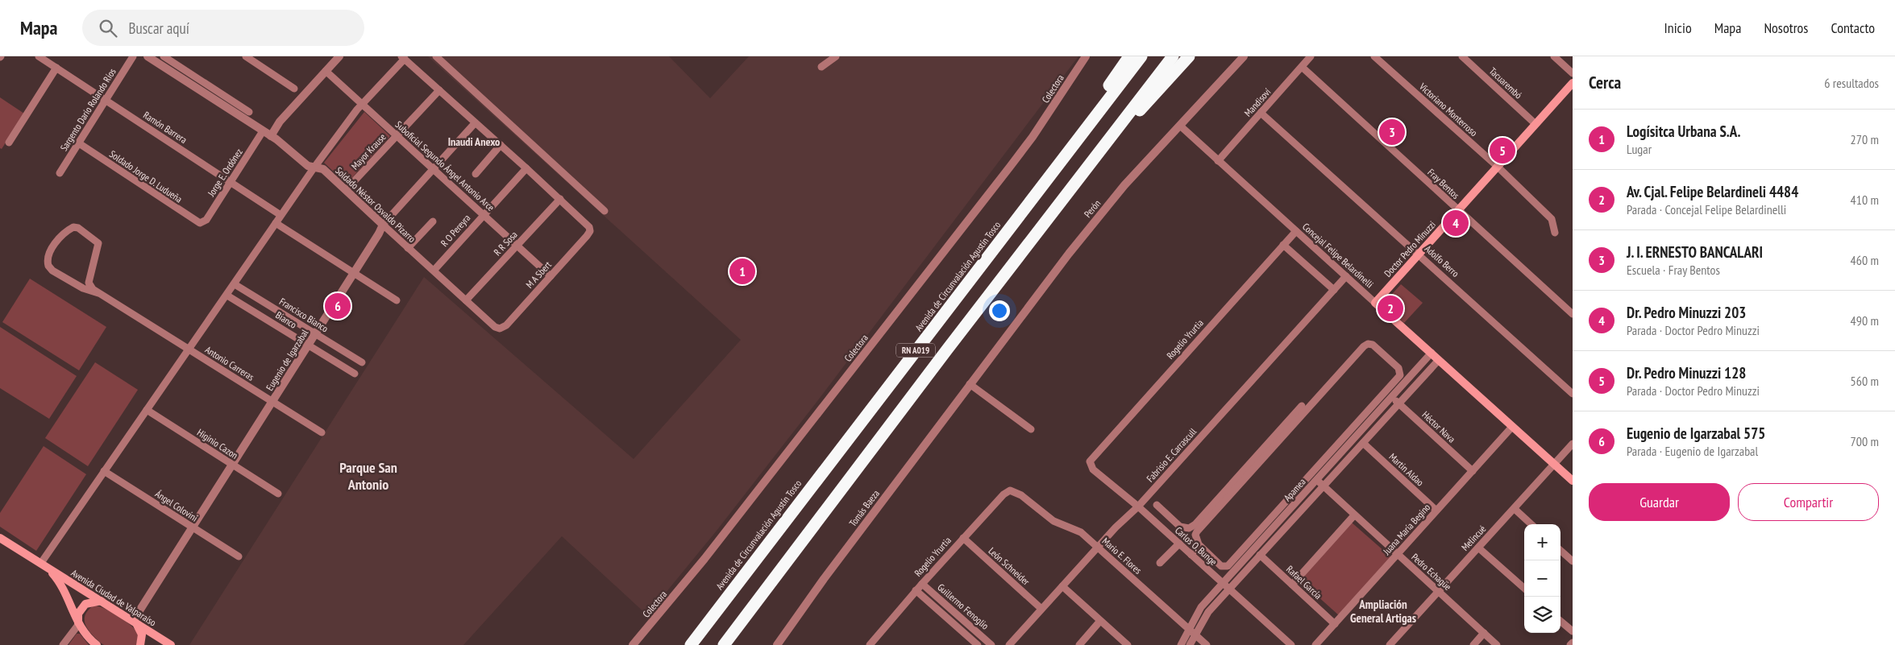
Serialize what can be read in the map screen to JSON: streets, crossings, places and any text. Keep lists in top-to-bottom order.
{
  "streets": {
    "highway": ["Avenida de Circunvalación Agustín Tosco", "RN A019"],
    "main road": ["Doctor Pedro Minuzzi", "Concejal Felipe Belardinelli", "Avenida Ciudad de Valparaíso"],
    "street": [
      "Tacuarembó",
      "Colectora",
      "Mandisoví",
      "Sargento Darío Rolando Ríos",
      "Victoriano Monterroso",
      "Ramón Barrera",
      "Mayor Krause",
      "Suboficial Segundo Ángel Antonio Arce",
      "Jorge E. Ordónez",
      "Soldado Jorge D. Ludueña",
      "Fray Bentos",
      "Soldado Néstor Osvaldo Pizarro",
      "Perón",
      "R O Pereyra",
      "R R Sosa",
      "Adolfo Berro",
      "M A Sbert",
      "Francisco Bianco",
      "Bianco",
      "Rogelio Yrurtia",
      "Eugenio de Igarzabal",
      "Antonio Carreras",
      "Héctor Nava",
      "Higinio Cazon",
      "Fabrisio E. Carrascull",
      "Martin Aldao",
      "Apamea",
      "Ángel Colovini",
      "Tomás Baeza",
      "Juana María Begino",
      "Melincué",
      "Carlos O. Bunge",
      "Mario E. Flores",
      "León Schneider",
      "Pedro Echagüe",
      "Rafael García",
      "Guillermo Fenoglio"
    ]
  },
  "crossings": [
    ["Tacuarembó", "Doctor Pedro Minuzzi"],
    ["Mandisoví", "Fray Bentos"],
    ["Mandisoví", "Concejal Felipe Belardinelli"],
    ["Mandisoví", "Adolfo Berro"],
    ["Sargento Darío Rolando Ríos", "Ramón Barrera"],
    ["Sargento Darío Rolando Ríos", "Soldado Jorge D. Ludueña"],
    ["Victoriano Monterroso", "Doctor Pedro Minuzzi"],
    ["Ramón Barrera", "Jorge E. Ordónez"],
    ["Mayor Krause", "Suboficial Segundo Ángel Antonio Arce"],
    ["Mayor Krause", "Soldado Néstor Osvaldo Pizarro"],
    ["Suboficial Segundo Ángel Antonio Arce", "R O Pereyra"],
    ["Suboficial Segundo Ángel Antonio Arce", "R R Sosa"],
    ["Suboficial Segundo Ángel Antonio Arce", "M A Sbert"],
    ["Suboficial Segundo Ángel Antonio Arce", "Eugenio de Igarzabal"],
    ["Jorge E. Ordónez", "Soldado Jorge D. Ludueña"],
    ["Jorge E. Ordónez", "Soldado Néstor Osvaldo Pizarro"],
    ["Fray Bentos", "Doctor Pedro Minuzzi"],
    ["Soldado Néstor Osvaldo Pizarro", "R O Pereyra"],
    ["Soldado Néstor Osvaldo Pizarro", "R R Sosa"],
    ["Soldado Néstor Osvaldo Pizarro", "M A Sbert"],
    ["Soldado Néstor Osvaldo Pizarro", "Eugenio de Igarzabal"],
    ["Perón", "Concejal Felipe Belardinelli"],
    ["Perón", "Tomás Baeza"],
    ["R R Sosa", "M A Sbert"],
    ["Doctor Pedro Minuzzi", "Concejal Felipe Belardinelli"],
    ["Doctor Pedro Minuzzi", "Adolfo Berro"],
    ["Concejal Felipe Belardinelli", "Rogelio Yrurtia"],
    ["Concejal Felipe Belardinelli", "Fabrisio E. Carrascull"],
    ["Concejal Felipe Belardinelli", "Apamea"],
    ["Concejal Felipe Belardinelli", "Juana María Begino"],
    ["Concejal Felipe Belardinelli", "Melincué"],
    ["Francisco Bianco", "Eugenio de Igarzabal"],
    ["Bianco", "Eugenio de Igarzabal"],
    ["Rogelio Yrurtia", "Carlos O. Bunge"],
    ["Rogelio Yrurtia", "Mario E. Flores"],
    ["Rogelio Yrurtia", "León Schneider"],
    ["Rogelio Yrurtia", "Guillermo Fenoglio"],
    ["Eugenio de Igarzabal", "Antonio Carreras"],
    ["Eugenio de Igarzabal", "Higinio Cazon"],
    ["Eugenio de Igarzabal", "Ángel Colovini"],
    ["Eugenio de Igarzabal", "Avenida Ciudad de Valparaíso"],
    ["Héctor Nava", "Apamea"],
    ["Héctor Nava", "Juana María Begino"],
    ["Fabrisio E. Carrascull", "Carlos O. Bunge"],
    ["Fabrisio E. Carrascull", "Mario E. Flores"],
    ["Fabrisio E. Carrascull", "León Schneider"],
    ["Martin Aldao", "Apamea"],
    ["Martin Aldao", "Juana María Begino"],
    ["Apamea", "Carlos O. Bunge"],
    ["Apamea", "Mario E. Flores"],
    ["Apamea", "Pedro Echagüe"],
    ["Apamea", "Rafael García"],
    ["Juana María Begino", "Pedro Echagüe"],
    ["Juana María Begino", "Rafael García"],
    ["Melincué", "Pedro Echagüe"]
  ],
  "districts": ["Inaudi Anexo", "Parque San Antonio", "Ampliación General Artigas"],
  "page": {
    "header": "Mapa",
    "search": "Buscar aquí",
    "nav": [
      "Inicio",
      "Mapa",
      "Nosotros",
      "Contacto"
    ],
    "heading": ["Cerca", "6 resultados"],
    "list": [
      {
        "mark": "1",
        "name": "Logísitca Urbana S.A.",
        "note": "Lugar",
        "value": "270 m"
      },
      {
        "mark": "2",
        "name": "Av. Cjal. Felipe Belardineli 4484",
        "note": "Parada · Concejal Felipe Belardinelli",
        "value": "410 m"
      },
      {
        "mark": "3",
        "name": "J. I. ERNESTO BANCALARI",
        "note": "Escuela · Fray Bentos",
        "value": "460 m"
      },
      {
        "mark": "4",
        "name": "Dr. Pedro Minuzzi 203",
        "note": "Parada · Doctor Pedro Minuzzi",
        "value": "490 m"
      },
      {
        "mark": "5",
        "name": "Dr. Pedro Minuzzi 128",
        "note": "Parada · Doctor Pedro Minuzzi",
        "value": "560 m"
      },
      {
        "mark": "6",
        "name": "Eugenio de Igarzabal 575",
        "note": "Parada · Eugenio de Igarzabal",
        "value": "700 m"
      }
    ],
    "pins": [
      "3",
      "5",
      "4",
      "1",
      "6",
      "2"
    ],
    "buttons": ["Guardar", "Compartir"],
    "map_buttons": ["+", "−"]
  }
}
